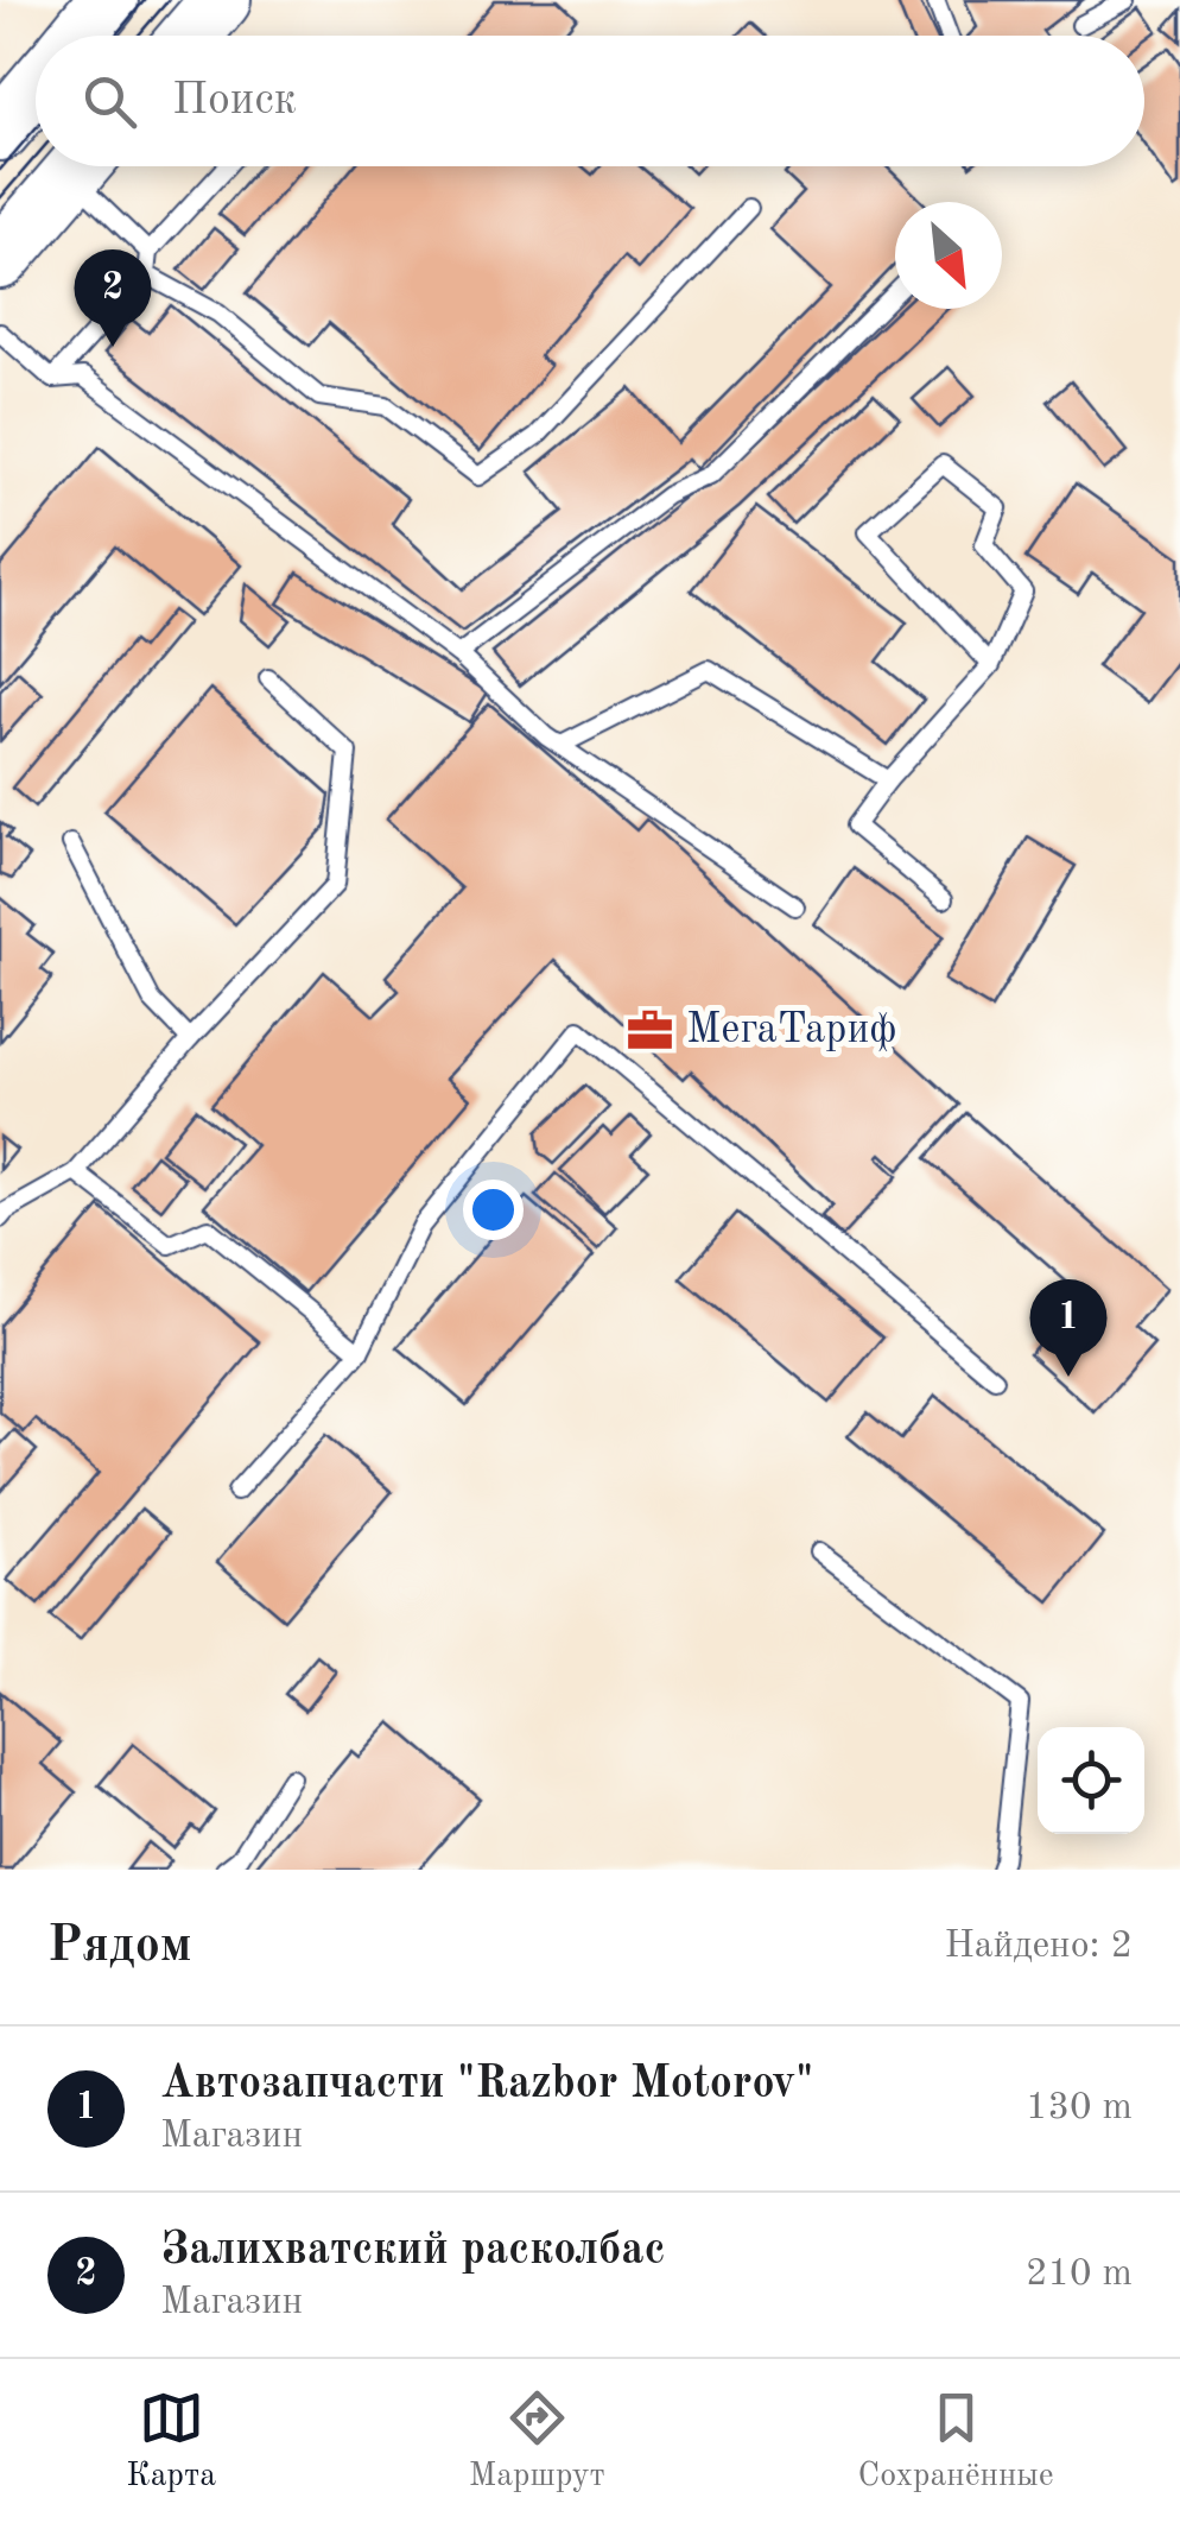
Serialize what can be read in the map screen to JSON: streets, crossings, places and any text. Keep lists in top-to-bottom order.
{
  "places": {
    "office": ["МегаТариф"]
  },
  "north": "bottom right",
  "page": {
    "search": "Поиск",
    "pins": ["2", "1"],
    "heading": ["Рядом", "Найдено: 2"],
    "list": [
      {
        "mark": "1",
        "name": "Автозапчасти \"Razbor Motorov\"",
        "note": "Магазин",
        "value": "130 m"
      },
      {
        "mark": "2",
        "name": "Залихватский расколбас",
        "note": "Магазин",
        "value": "210 m"
      }
    ],
    "nav": ["Карта", "Маршрут", "Сохранённые"]
  }
}
